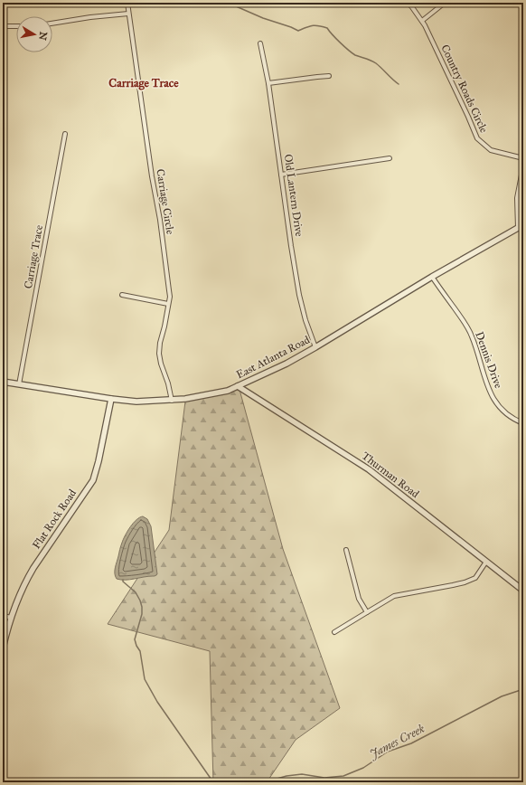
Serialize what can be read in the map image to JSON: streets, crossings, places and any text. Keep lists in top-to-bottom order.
{
  "streets": {
    "street": [
      "Country Roads Circle",
      "Old Lantern Drive",
      "Carriage Circle",
      "Carriage Trace",
      "East Atlanta Road",
      "Dennis Drive",
      "Thurman Road",
      "Flat Rock Road"
    ]
  },
  "crossings": [
    ["Old Lantern Drive", "East Atlanta Road"],
    ["Carriage Circle", "East Atlanta Road"],
    ["Carriage Trace", "East Atlanta Road"],
    ["East Atlanta Road", "Dennis Drive"],
    ["East Atlanta Road", "Thurman Road"],
    ["East Atlanta Road", "Flat Rock Road"]
  ],
  "districts": ["Carriage Trace"],
  "water": ["James Creek"],
  "north": "right"
}
